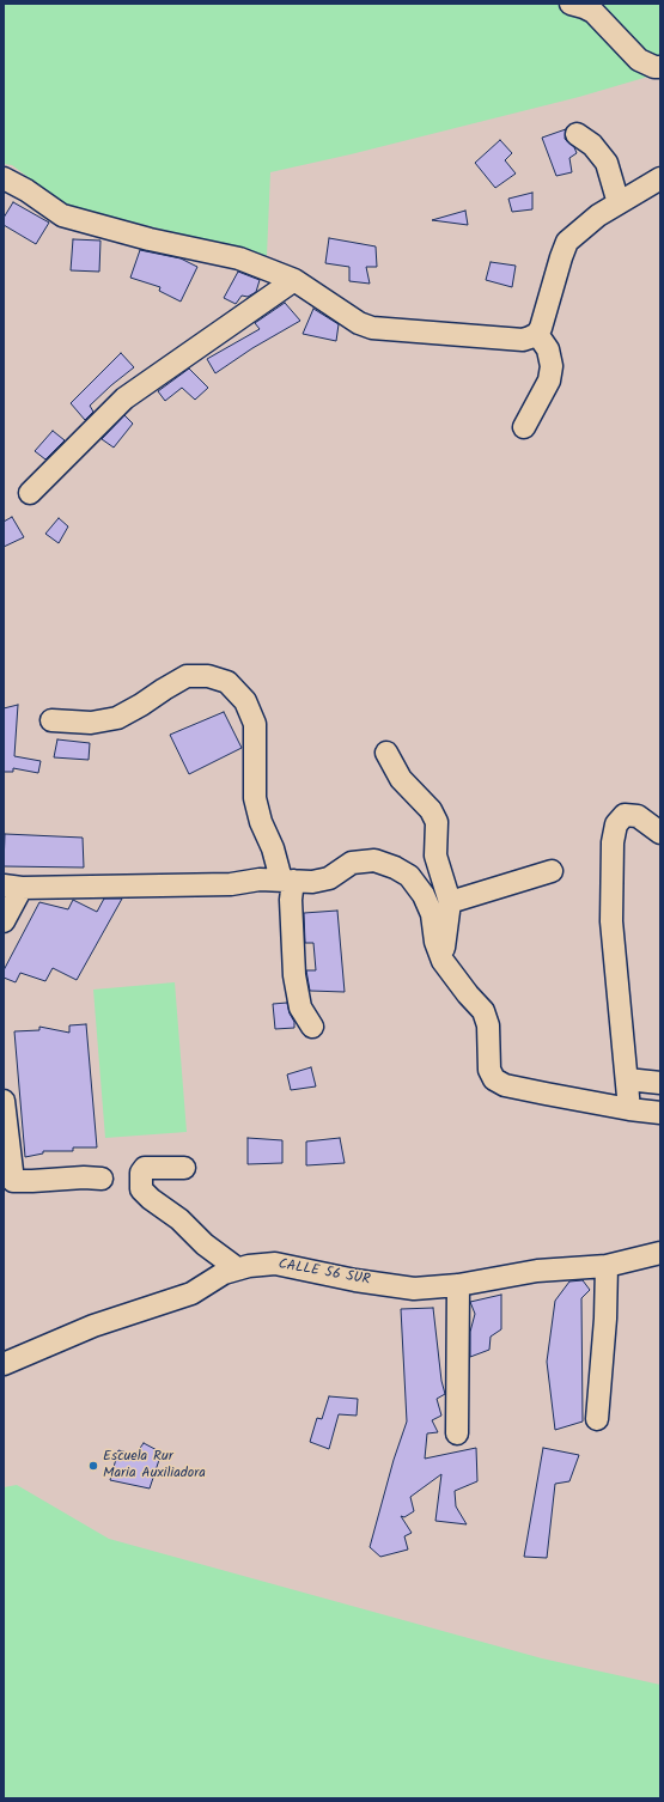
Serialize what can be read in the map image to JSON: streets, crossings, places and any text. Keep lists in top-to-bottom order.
{
  "streets": {
    "street": ["CALLE 56 SUR"]
  },
  "places": ["Escuela Rur Maria Auxiliadora"]
}
